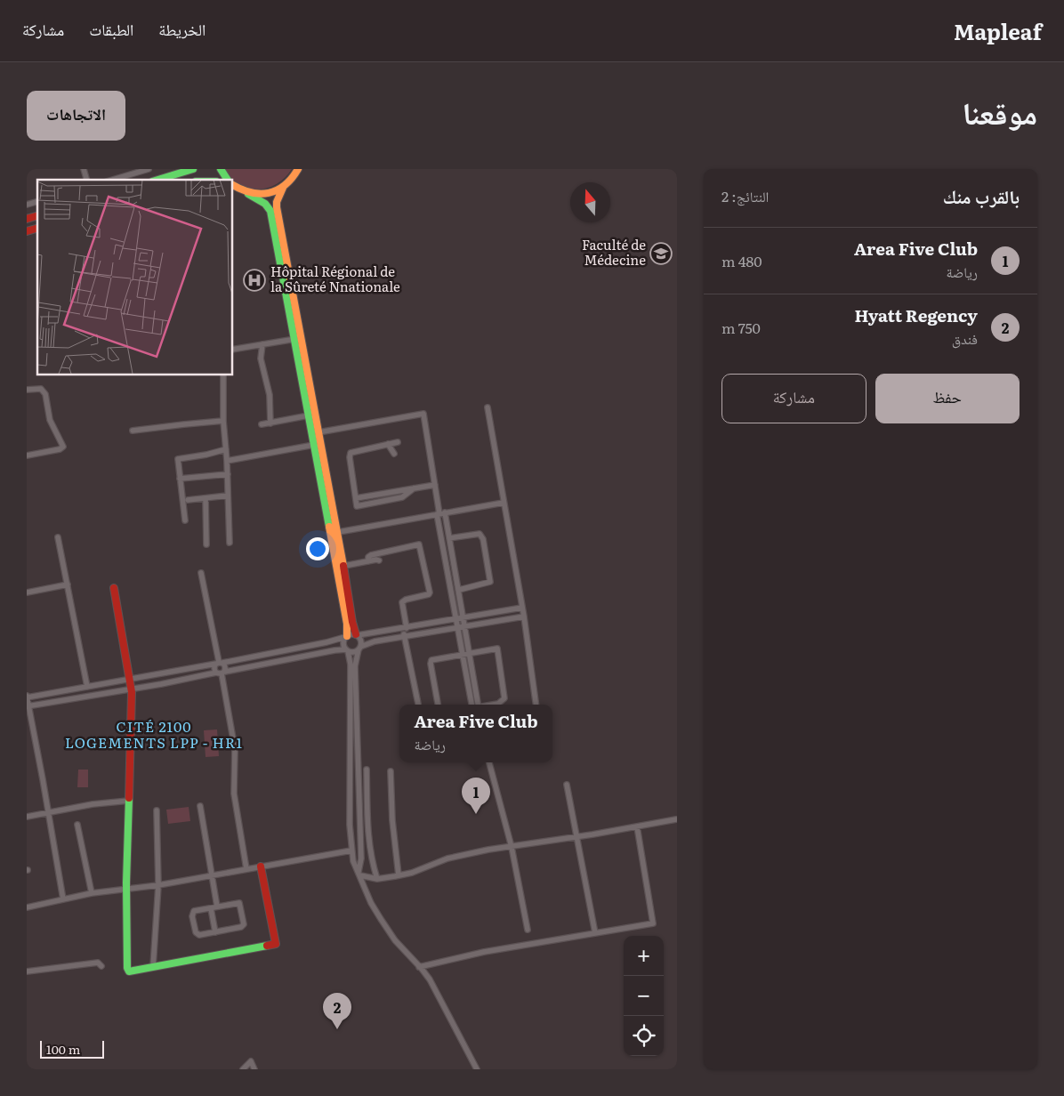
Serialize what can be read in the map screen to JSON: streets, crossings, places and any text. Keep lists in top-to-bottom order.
{
  "districts": ["CITÉ 2100 LOGEMENTS LPP - HR1"],
  "places": {
    "school or university": ["Faculté de Médecine"],
    "hospital": ["Hôpital Régional de la Sûreté Nnationale"]
  },
  "scale_bar": "100 m",
  "north": "top",
  "page": {
    "header": "Mapleaf",
    "nav": ["الخريطة", "الطبقات", "مشاركة"],
    "title": "موقعنا",
    "buttons": [
      "الاتجاهات",
      ["حفظ", "مشاركة"]
    ],
    "heading": ["بالقرب منك", "النتائج: 2"],
    "list": [
      {
        "mark": "1",
        "name": "Area Five Club",
        "note": "رياضة",
        "value": "480 m"
      },
      {
        "mark": "2",
        "name": "Hyatt Regency",
        "note": "فندق",
        "value": "750 m"
      }
    ],
    "popup": ["Area Five Club", "رياضة"],
    "pins": ["1", "2"],
    "map_buttons": ["+", "−"],
    "scale": "100 m"
  }
}
